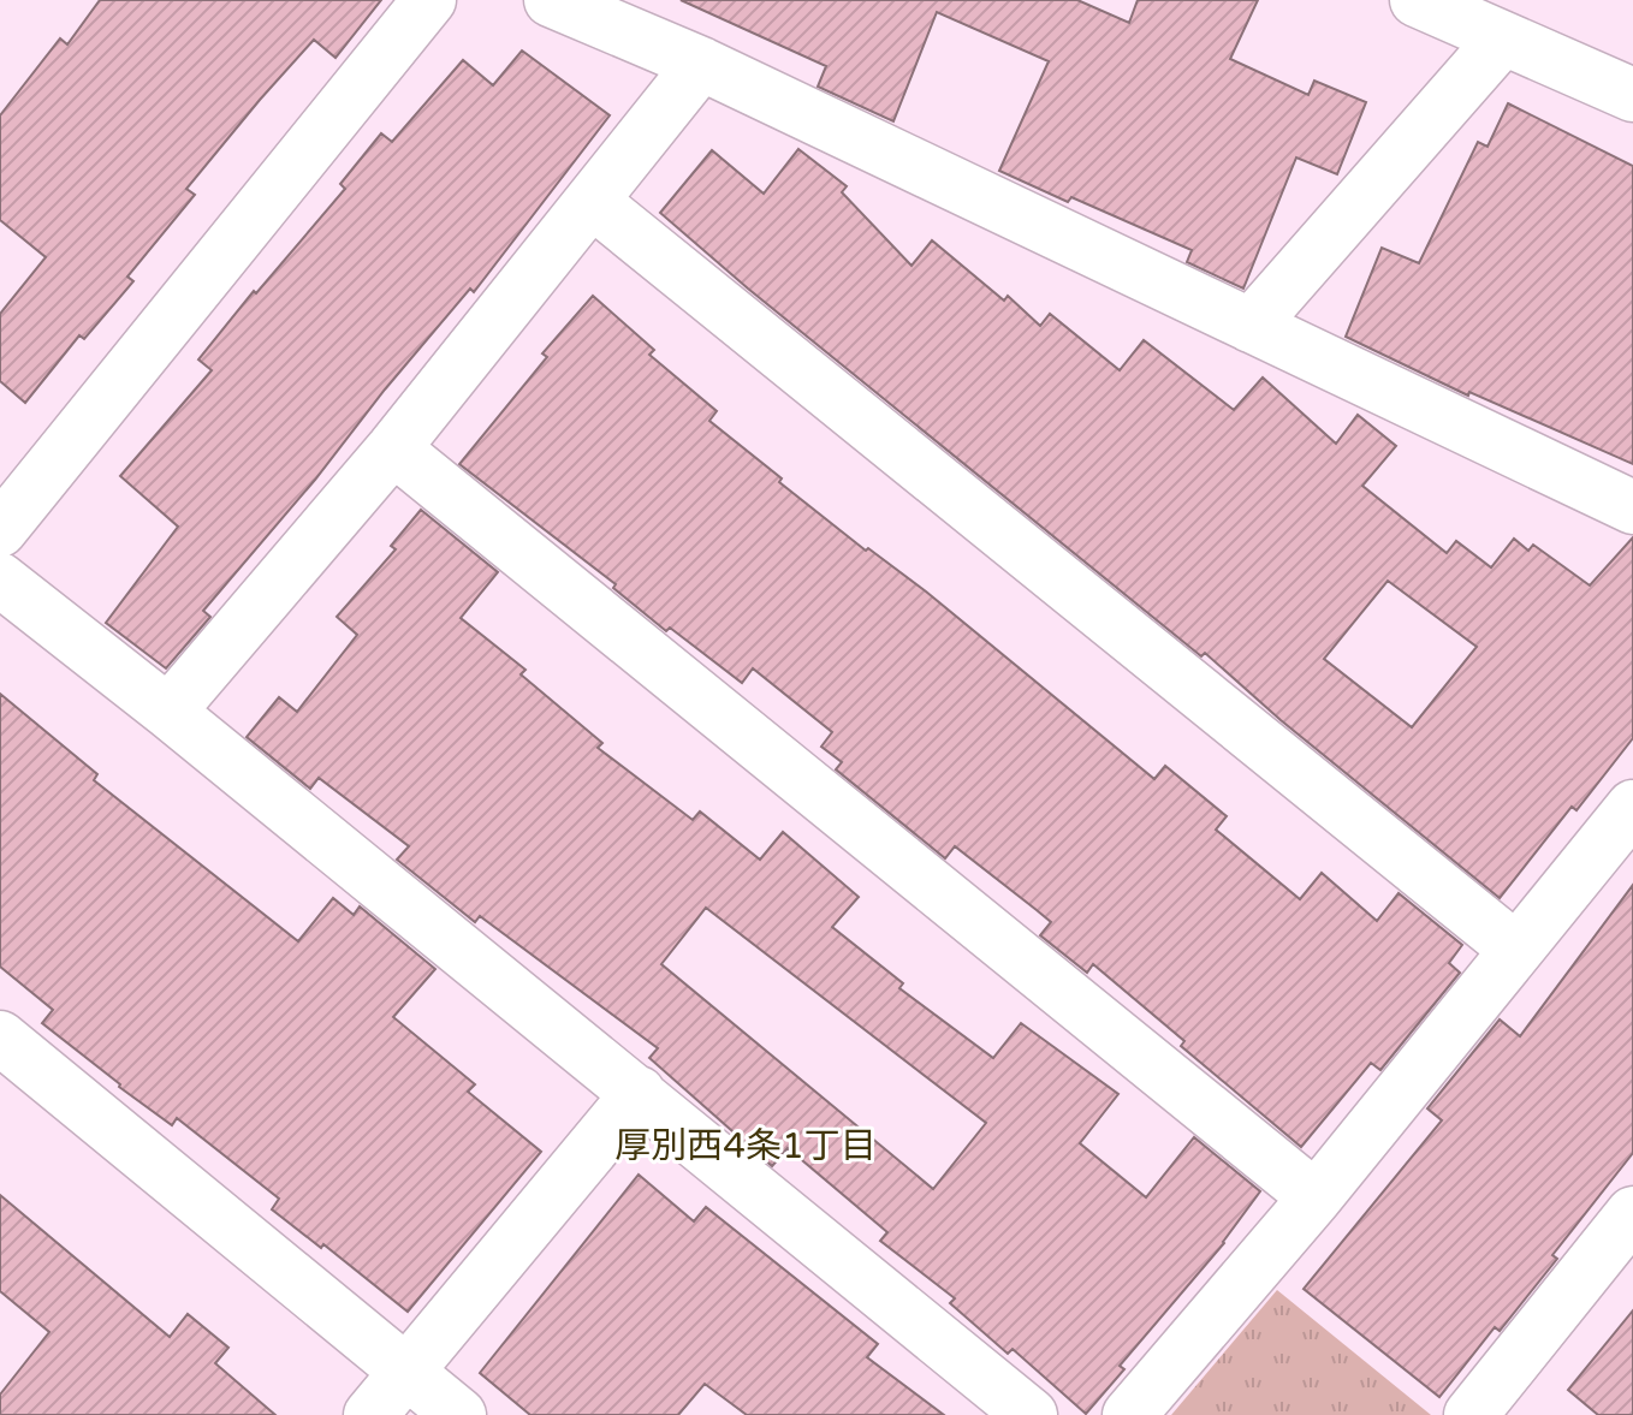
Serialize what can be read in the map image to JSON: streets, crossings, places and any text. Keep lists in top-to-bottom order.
{
  "districts": ["厚別西4条1丁目"]
}
